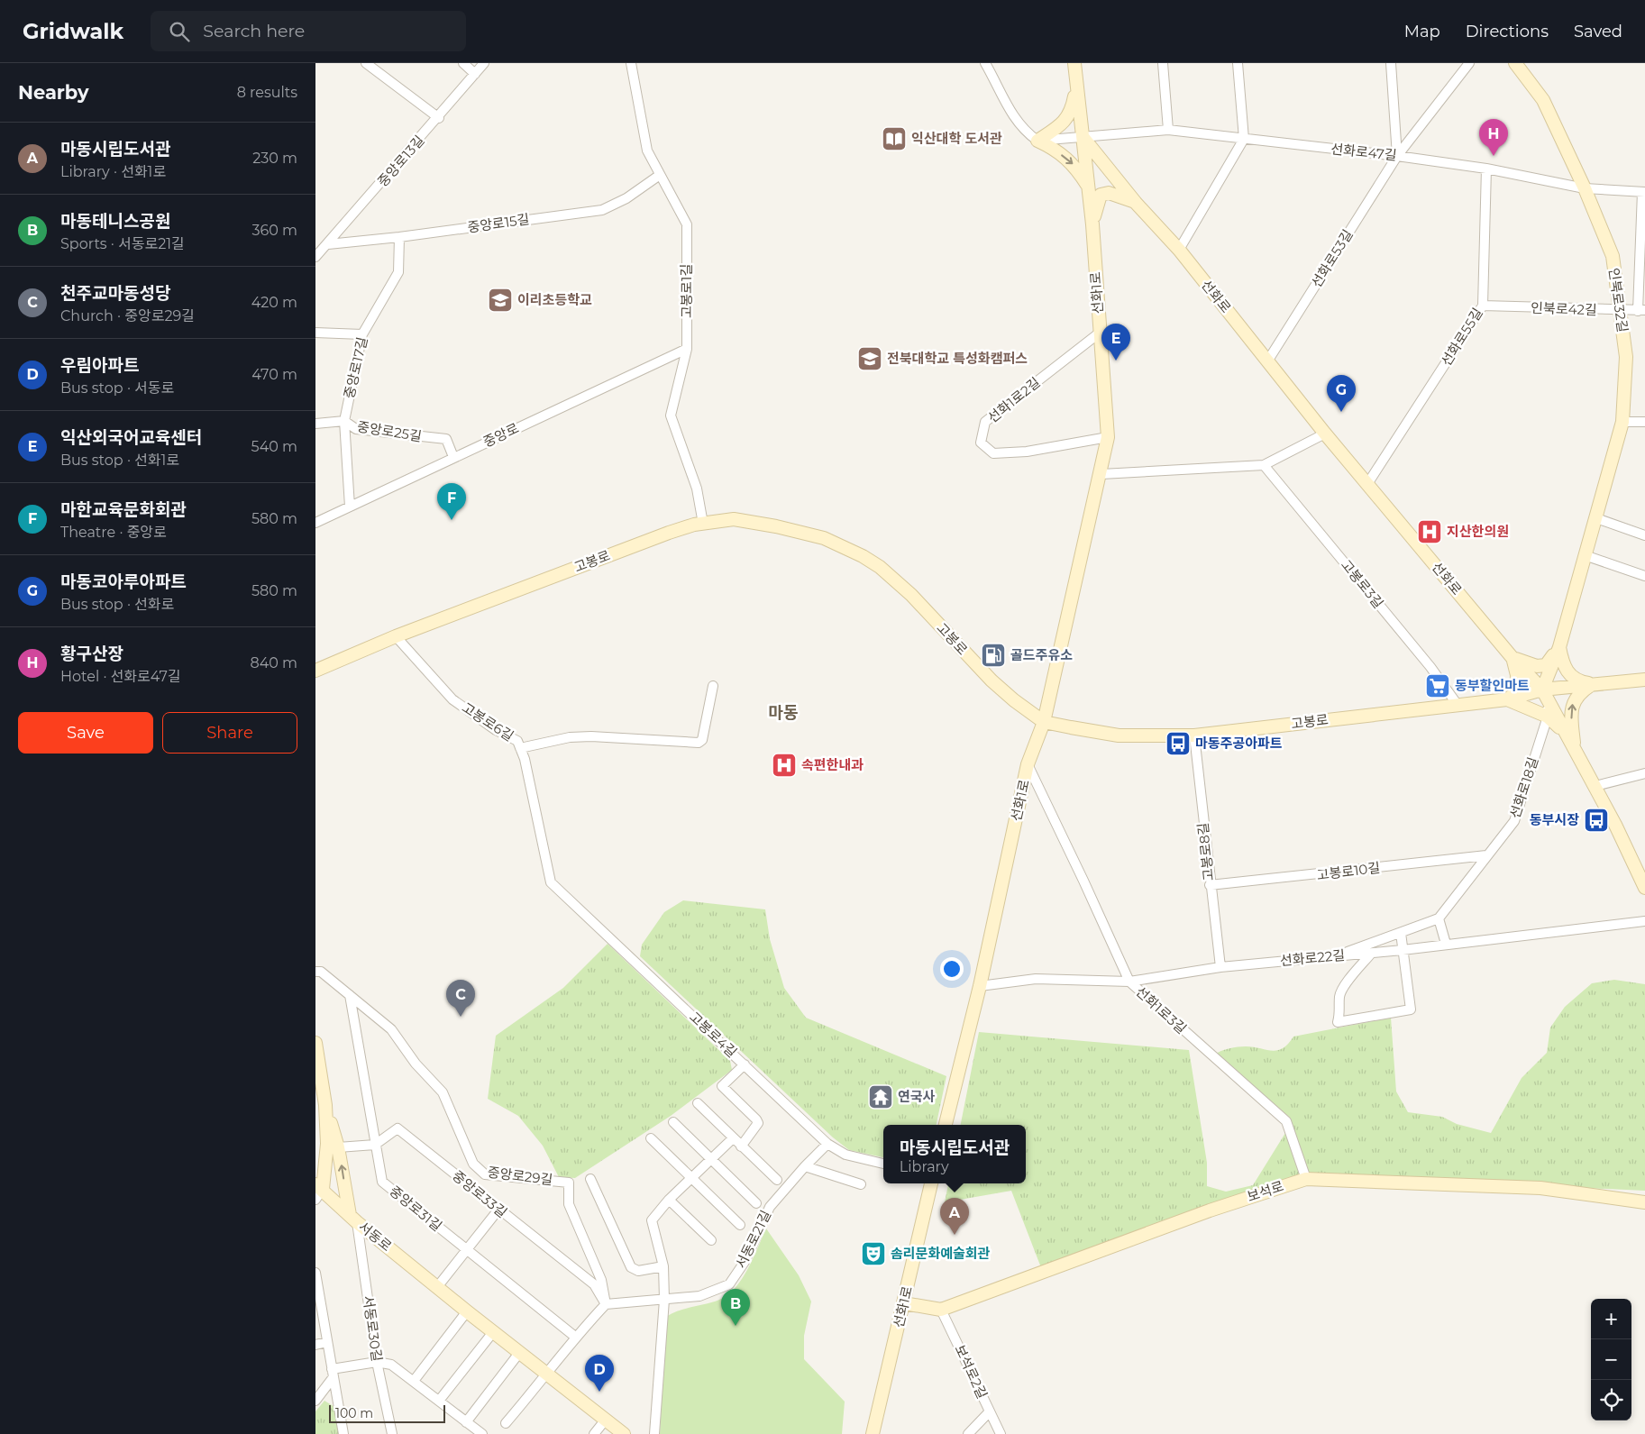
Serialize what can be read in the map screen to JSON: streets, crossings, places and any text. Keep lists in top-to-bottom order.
{
  "streets": {
    "street": [
      "선화로47길",
      "중앙로13길",
      "중앙로15길",
      "선화로53길",
      "고봉로1길",
      "선화1로",
      "선화로",
      "인북로32길",
      "인북로42길",
      "선화로55길",
      "중앙로17길",
      "선화1로2길",
      "중앙로25길",
      "중앙로",
      "고봉로",
      "고봉로3길",
      "고봉로6길",
      "선화로18길",
      "고봉로8길",
      "고봉로10길",
      "선화로22길",
      "선화1로3길",
      "고봉로4길",
      "중앙로29길",
      "보석로",
      "중앙로33길",
      "중앙로31길",
      "서동로",
      "서동로21길",
      "서동로30길",
      "보석로2길"
    ]
  },
  "crossings": [
    ["선화로47길", "선화로53길"],
    ["선화로47길", "선화1로"],
    ["선화로47길", "선화로"],
    ["선화로47길", "인북로32길"],
    ["선화로47길", "인북로42길"],
    ["선화로47길", "선화로55길"],
    ["중앙로13길", "중앙로15길"],
    ["중앙로15길", "고봉로1길"],
    ["중앙로15길", "중앙로17길"],
    ["선화로53길", "선화로"],
    ["고봉로1길", "중앙로"],
    ["고봉로1길", "고봉로"],
    ["선화1로", "선화로"],
    ["선화1로", "선화1로2길"],
    ["선화1로", "고봉로"],
    ["선화1로", "선화로22길"],
    ["선화1로", "선화1로3길"],
    ["선화1로", "보석로"],
    ["선화로", "인북로32길"],
    ["선화로", "선화로55길"],
    ["선화로", "고봉로"],
    ["선화로", "선화로18길"],
    ["인북로32길", "인북로42길"],
    ["인북로32길", "고봉로"],
    ["인북로32길", "선화로18길"],
    ["인북로42길", "선화로55길"],
    ["중앙로17길", "중앙로25길"],
    ["중앙로17길", "중앙로"],
    ["중앙로25길", "중앙로"],
    ["고봉로", "고봉로3길"],
    ["고봉로", "고봉로6길"],
    ["고봉로", "선화로18길"],
    ["고봉로", "고봉로8길"],
    ["고봉로6길", "고봉로4길"],
    ["선화로18길", "고봉로10길"],
    ["고봉로8길", "고봉로10길"],
    ["고봉로8길", "선화로22길"],
    ["선화로22길", "선화1로3길"],
    ["선화1로3길", "보석로"],
    ["고봉로4길", "서동로21길"],
    ["중앙로29길", "중앙로33길"],
    ["중앙로29길", "중앙로31길"],
    ["중앙로29길", "서동로21길"],
    ["보석로", "보석로2길"],
    ["중앙로33길", "중앙로31길"],
    ["중앙로33길", "서동로21길"],
    ["서동로", "서동로30길"]
  ],
  "districts": ["마동"],
  "places": {
    "library": ["익산대학 도서관"],
    "school or university": ["이리초등학교", "전북대학교 특성화캠퍼스"],
    "hospital": ["지산한의원", "속편한내과"],
    "fuel station": ["골드주유소"],
    "supermarket": ["동부할인마트"],
    "bus stop": ["마동주공아파트", "동부시장"],
    "temple": ["연국사"],
    "theatre": ["솜리문화예술회관"]
  },
  "scale_bar": "100 m",
  "page": {
    "header": "Gridwalk",
    "search": "Search here",
    "nav": ["Map", "Directions", "Saved"],
    "heading": ["Nearby", "8 results"],
    "pins": [
      "H",
      "E",
      "G",
      "F",
      "C",
      "A",
      "B",
      "D"
    ],
    "list": [
      {
        "mark": "A",
        "name": "마동시립도서관",
        "note": "Library · 선화1로",
        "value": "230 m"
      },
      {
        "mark": "B",
        "name": "마동테니스공원",
        "note": "Sports · 서동로21길",
        "value": "360 m"
      },
      {
        "mark": "C",
        "name": "천주교마동성당",
        "note": "Church · 중앙로29길",
        "value": "420 m"
      },
      {
        "mark": "D",
        "name": "우림아파트",
        "note": "Bus stop · 서동로",
        "value": "470 m"
      },
      {
        "mark": "E",
        "name": "익산외국어교육센터",
        "note": "Bus stop · 선화1로",
        "value": "540 m"
      },
      {
        "mark": "F",
        "name": "마한교육문화회관",
        "note": "Theatre · 중앙로",
        "value": "580 m"
      },
      {
        "mark": "G",
        "name": "마동코아루아파트",
        "note": "Bus stop · 선화로",
        "value": "580 m"
      },
      {
        "mark": "H",
        "name": "황구산장",
        "note": "Hotel · 선화로47길",
        "value": "840 m"
      }
    ],
    "buttons": ["Save", "Share"],
    "popup": ["마동시립도서관", "Library"],
    "map_buttons": ["+", "−"],
    "scale": "100 m"
  }
}
